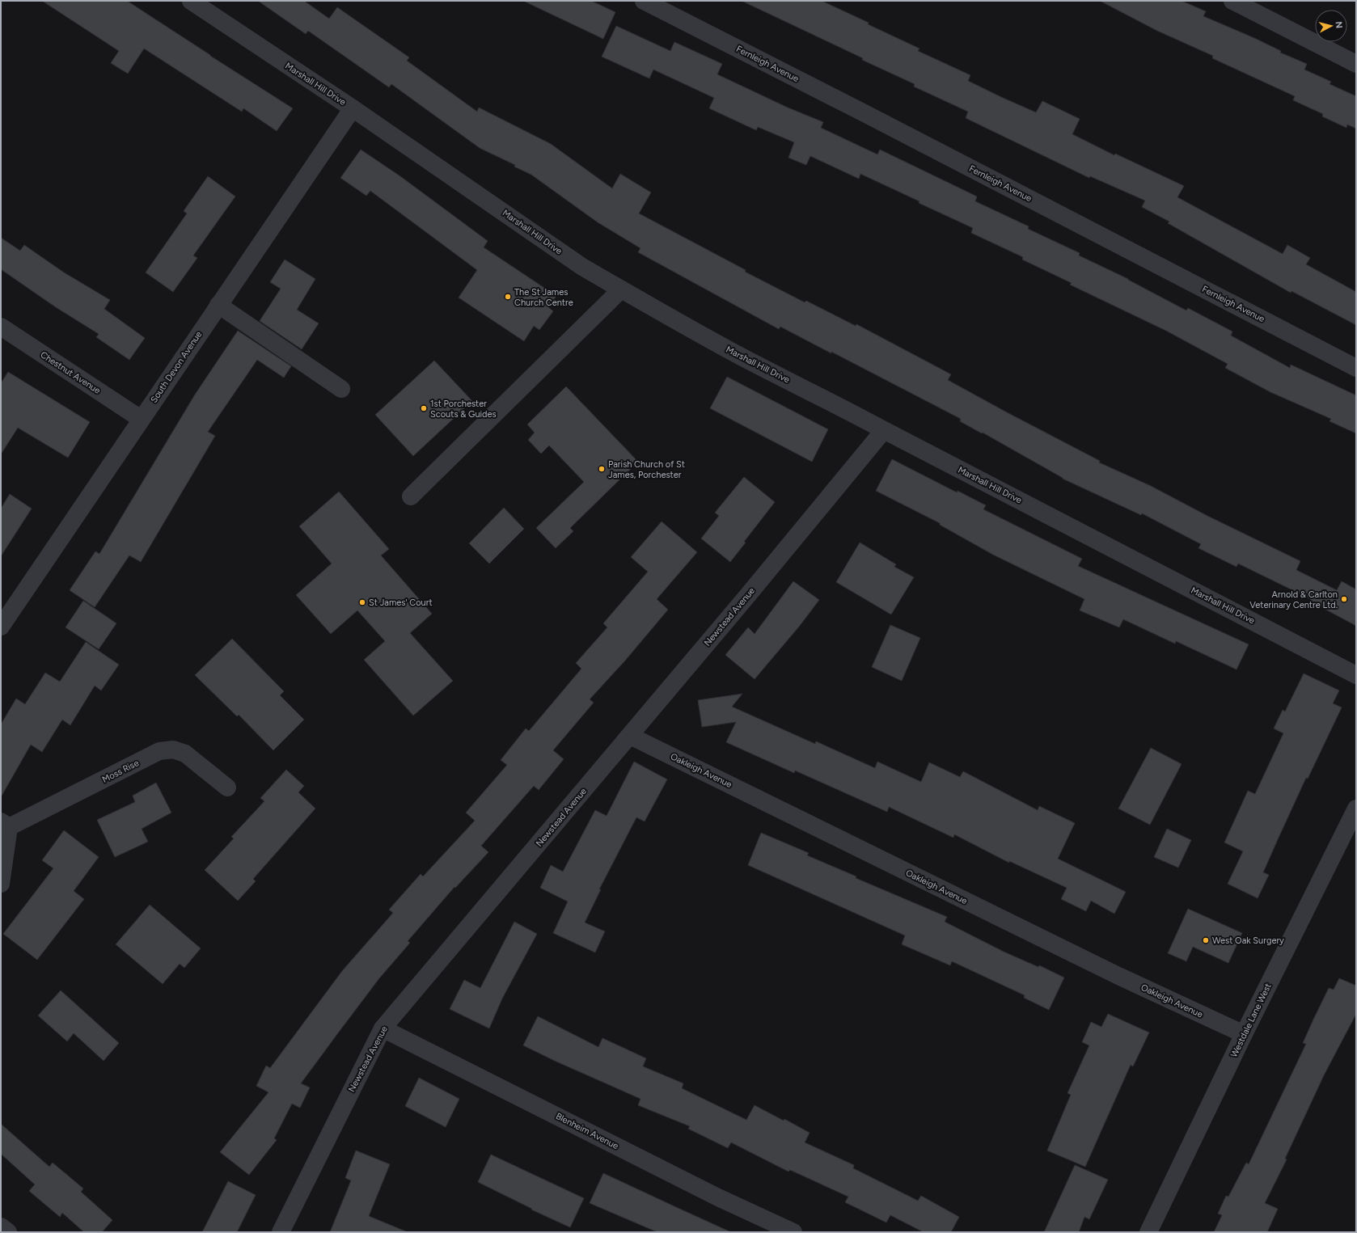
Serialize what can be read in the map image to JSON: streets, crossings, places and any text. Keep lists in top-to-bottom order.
{
  "streets": {
    "street": [
      "Fernleigh Avenue",
      "Marshall Hill Drive",
      "South Devon Avenue",
      "Chestnut Avenue",
      "Newstead Avenue",
      "Oakleigh Avenue",
      "Moss Rise",
      "Westdale Lane West",
      "Blenheim Avenue"
    ]
  },
  "crossings": [
    ["Marshall Hill Drive", "South Devon Avenue"],
    ["Marshall Hill Drive", "Newstead Avenue"],
    ["South Devon Avenue", "Chestnut Avenue"],
    ["Newstead Avenue", "Oakleigh Avenue"],
    ["Newstead Avenue", "Blenheim Avenue"],
    ["Oakleigh Avenue", "Westdale Lane West"]
  ],
  "places": [
    "The St James Church Centre",
    "1st Porchester Scouts & Guides",
    "Parish Church of St James, Porchester",
    "Arnold & Carlton Veterinary Centre Ltd.",
    "St James' Court",
    "West Oak Surgery"
  ],
  "north": "right"
}
